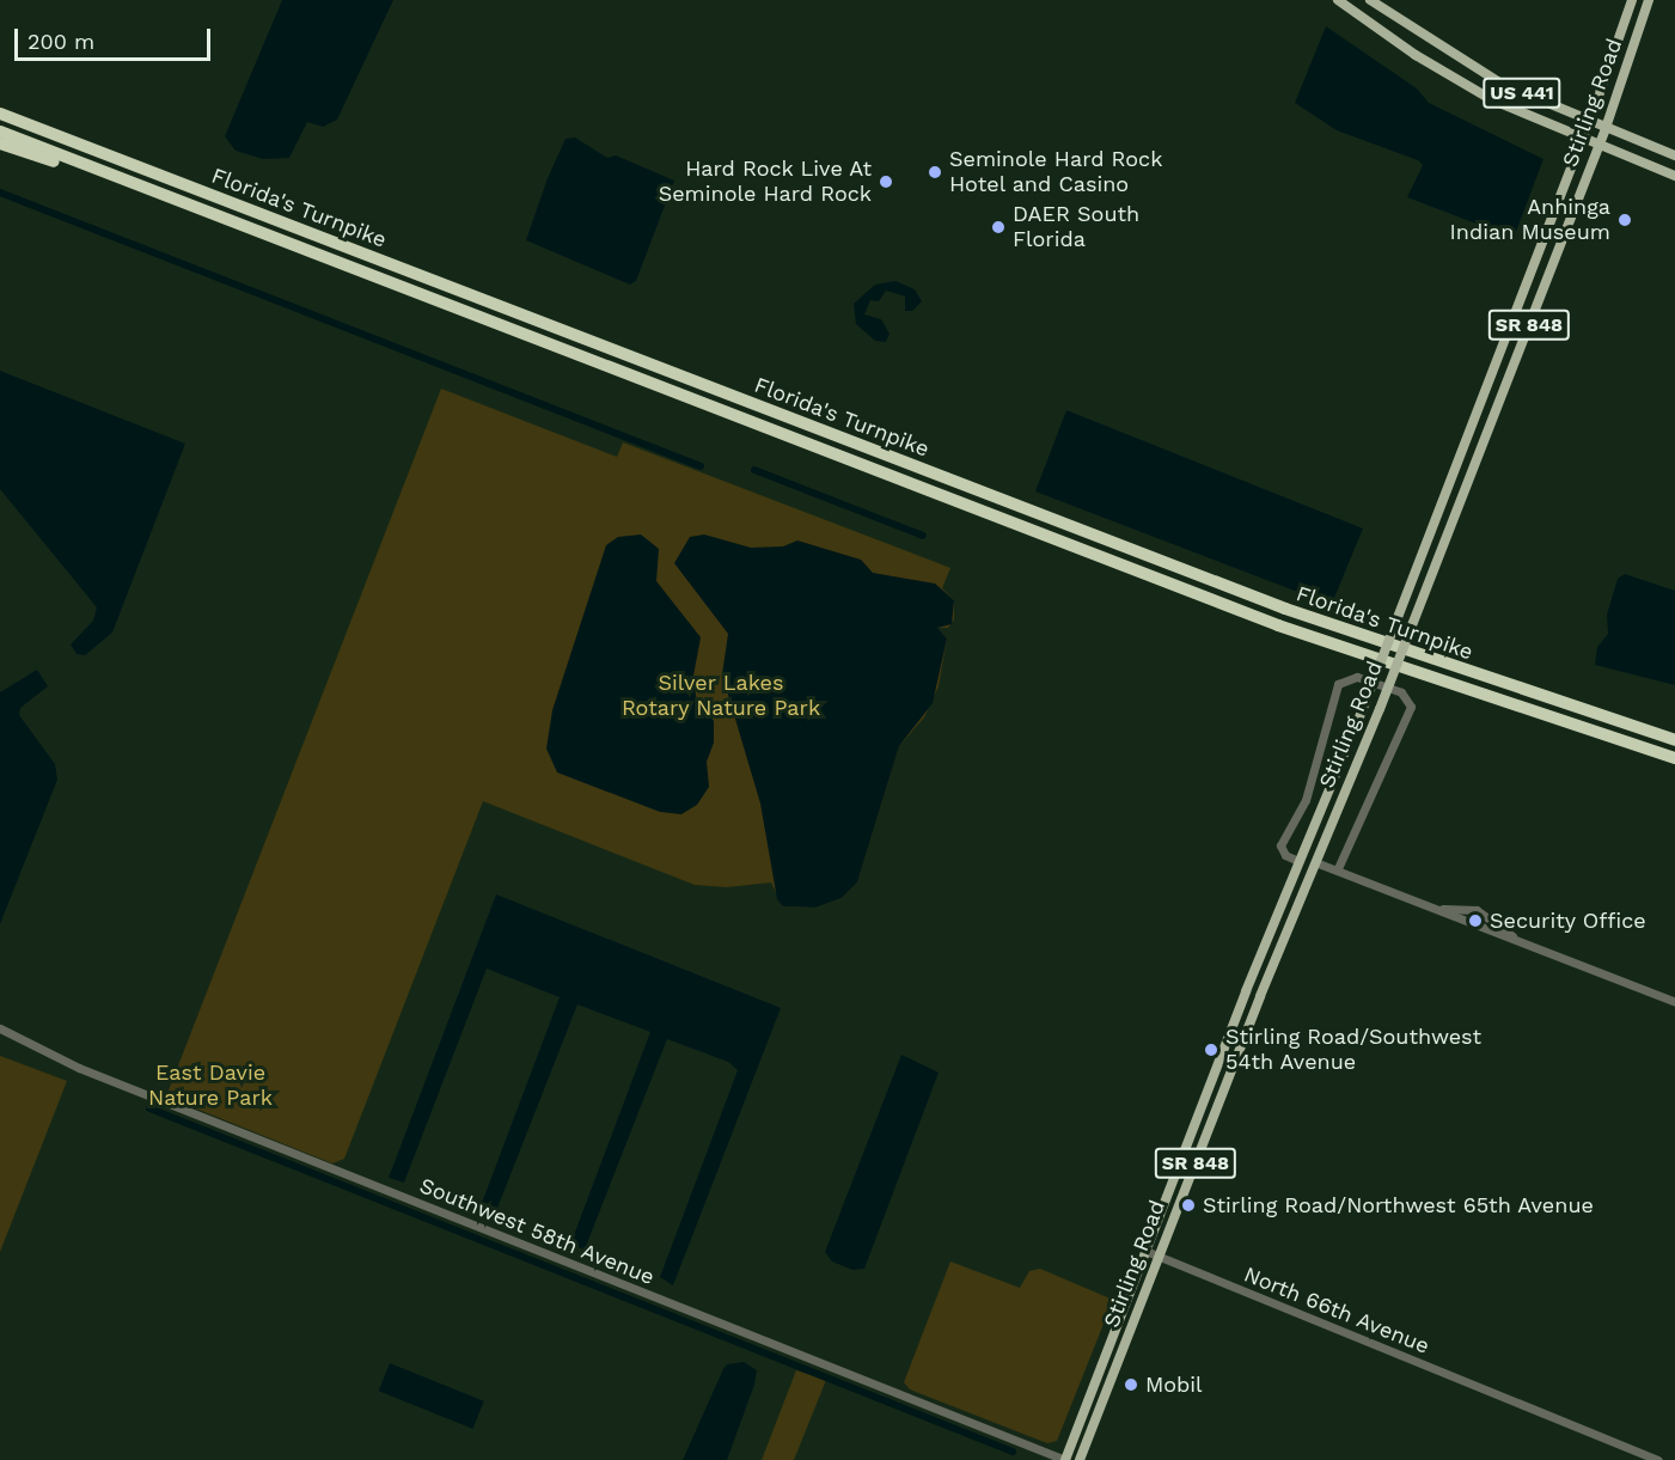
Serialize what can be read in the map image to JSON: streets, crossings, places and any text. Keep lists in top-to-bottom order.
{
  "streets": {
    "highway": ["Florida's Turnpike"],
    "main road": ["US 441", "Stirling Road", "SR 848"],
    "street": ["Southwest 58th Avenue", "North 66th Avenue"]
  },
  "crossings": [
    ["US 441", "Stirling Road"],
    ["Stirling Road", "Southwest 58th Avenue"],
    ["Stirling Road", "North 66th Avenue"]
  ],
  "parks": ["Silver Lakes Rotary Nature Park", "East Davie Nature Park"],
  "places": [
    "Seminole Hard Rock Hotel and Casino",
    "Hard Rock Live At Seminole Hard Rock",
    "Anhinga Indian Museum",
    "DAER South Florida",
    "Security Office",
    "Stirling Road/Southwest 54th Avenue",
    "Stirling Road/Northwest 65th Avenue",
    "Mobil"
  ],
  "scale_bar": "200 m"
}
